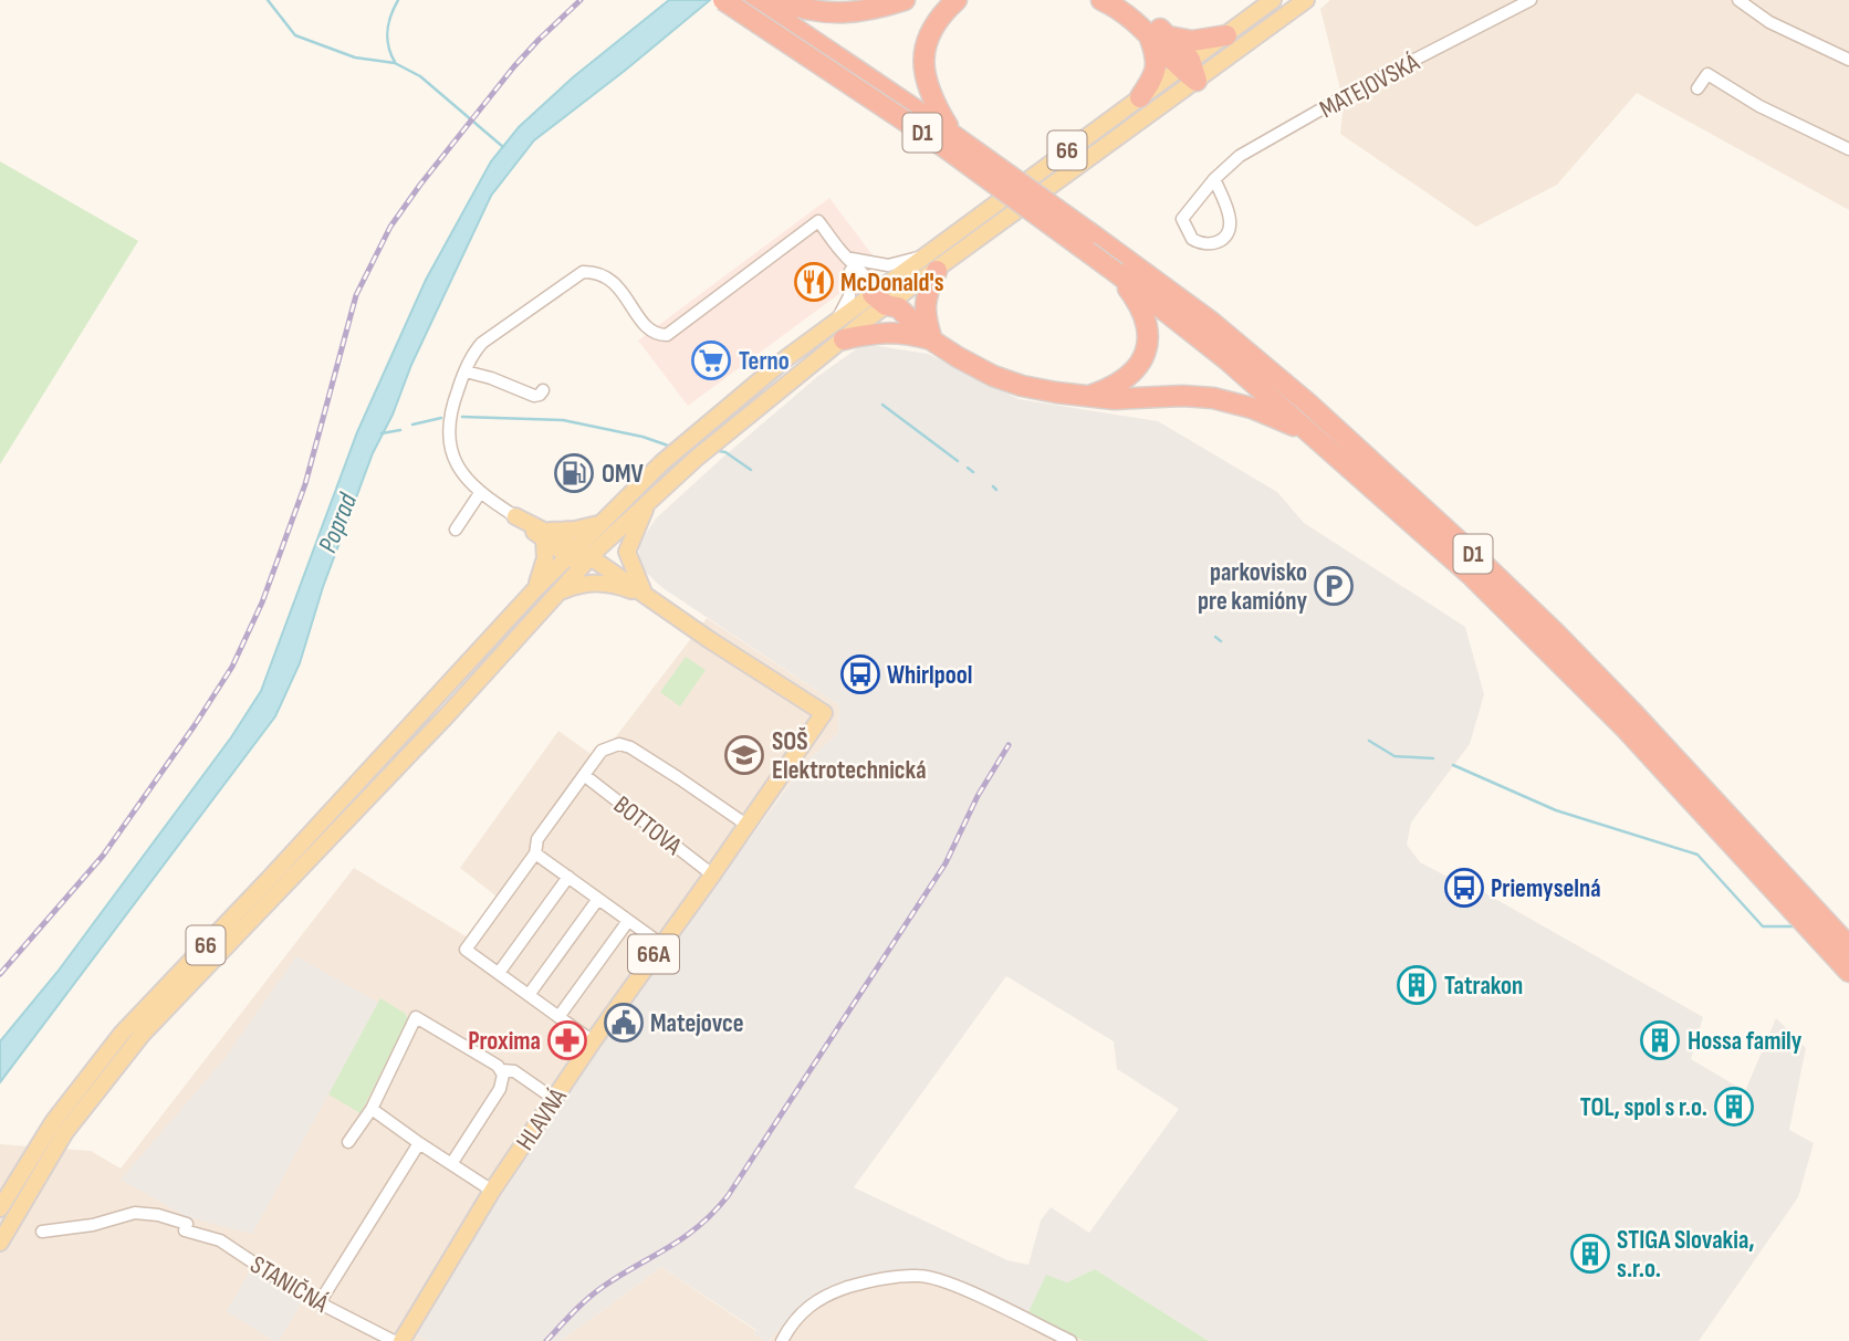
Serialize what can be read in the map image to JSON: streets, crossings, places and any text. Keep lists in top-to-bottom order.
{
  "streets": {
    "highway": ["D1"],
    "main road": ["66", "66A", "HLAVNÁ"],
    "street": ["MATEJOVSKÁ", "BOTTOVA", "STANIČNÁ"]
  },
  "crossings": [
    ["BOTTOVA", "HLAVNÁ"]
  ],
  "water": ["Poprad"],
  "places": {
    "restaurant": ["McDonald's"],
    "supermarket": ["Terno"],
    "fuel station": ["OMV"],
    "parking": ["parkovisko pre kamióny"],
    "bus stop": ["Whirlpool", "Priemyselná"],
    "school or university": ["SOŠ Elektrotechnická"],
    "building": [
      "Tatrakon",
      "Hossa family",
      "TOL, spol s r.o.",
      "STIGA Slovakia, s.r.o."
    ],
    "public building": ["Matejovce"],
    "pharmacy": ["Proxima"]
  }
}
